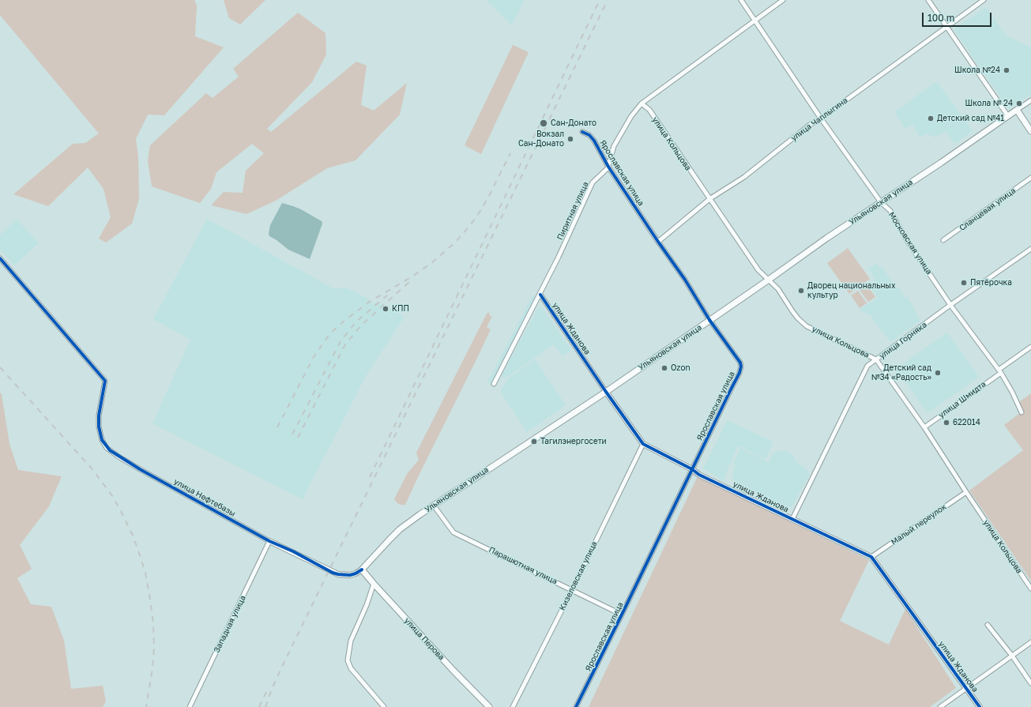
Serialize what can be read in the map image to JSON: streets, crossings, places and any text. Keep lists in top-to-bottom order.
{
  "streets": {
    "main road": ["Ульяновская улица", "улица Перова"],
    "street": [
      "улица Чаплыгина",
      "улица Кольцова",
      "Ярославская улица",
      "Сланцевая улица",
      "Пиритная улица",
      "Московская улица",
      "улица Жданова",
      "улица Горняка",
      "улица Шмидта",
      "улица Нефтебазы",
      "Малый переулок",
      "Парашютная улица",
      "Кизеловская улица",
      "Западная улица"
    ]
  },
  "crossings": [
    ["улица Чаплыгина", "улица Кольцова"],
    ["улица Чаплыгина", "Ярославская улица"],
    ["улица Чаплыгина", "Московская улица"],
    ["улица Кольцова", "Ульяновская улица"],
    ["улица Кольцова", "улица Горняка"],
    ["улица Кольцова", "улица Шмидта"],
    ["улица Кольцова", "Малый переулок"],
    ["Ярославская улица", "Ульяновская улица"],
    ["Ярославская улица", "Пиритная улица"],
    ["Ярославская улица", "улица Жданова"],
    ["Ярославская улица", "Парашютная улица"],
    ["Ульяновская улица", "Московская улица"],
    ["Ульяновская улица", "улица Жданова"],
    ["Ульяновская улица", "улица Нефтебазы"],
    ["Ульяновская улица", "Парашютная улица"],
    ["Ульяновская улица", "улица Перова"],
    ["Пиритная улица", "улица Жданова"],
    ["Московская улица", "улица Горняка"],
    ["Московская улица", "улица Шмидта"],
    ["улица Жданова", "улица Горняка"],
    ["улица Жданова", "Малый переулок"],
    ["улица Жданова", "Кизеловская улица"],
    ["улица Нефтебазы", "Западная улица"],
    ["улица Нефтебазы", "улица Перова"],
    ["Парашютная улица", "Кизеловская улица"]
  ],
  "places": [
    "Школа №24",
    "Школа № 24",
    "Детский сад №41",
    "Сан-Донато",
    "Вокзал Сан-Донато",
    "Пятёрочка",
    "Дворец национальных культур",
    "КПП",
    "Ozon",
    "Детский сад №34 «Радость»",
    "622014",
    "Тагилэнергосети"
  ],
  "scale_bar": "100 m"
}
